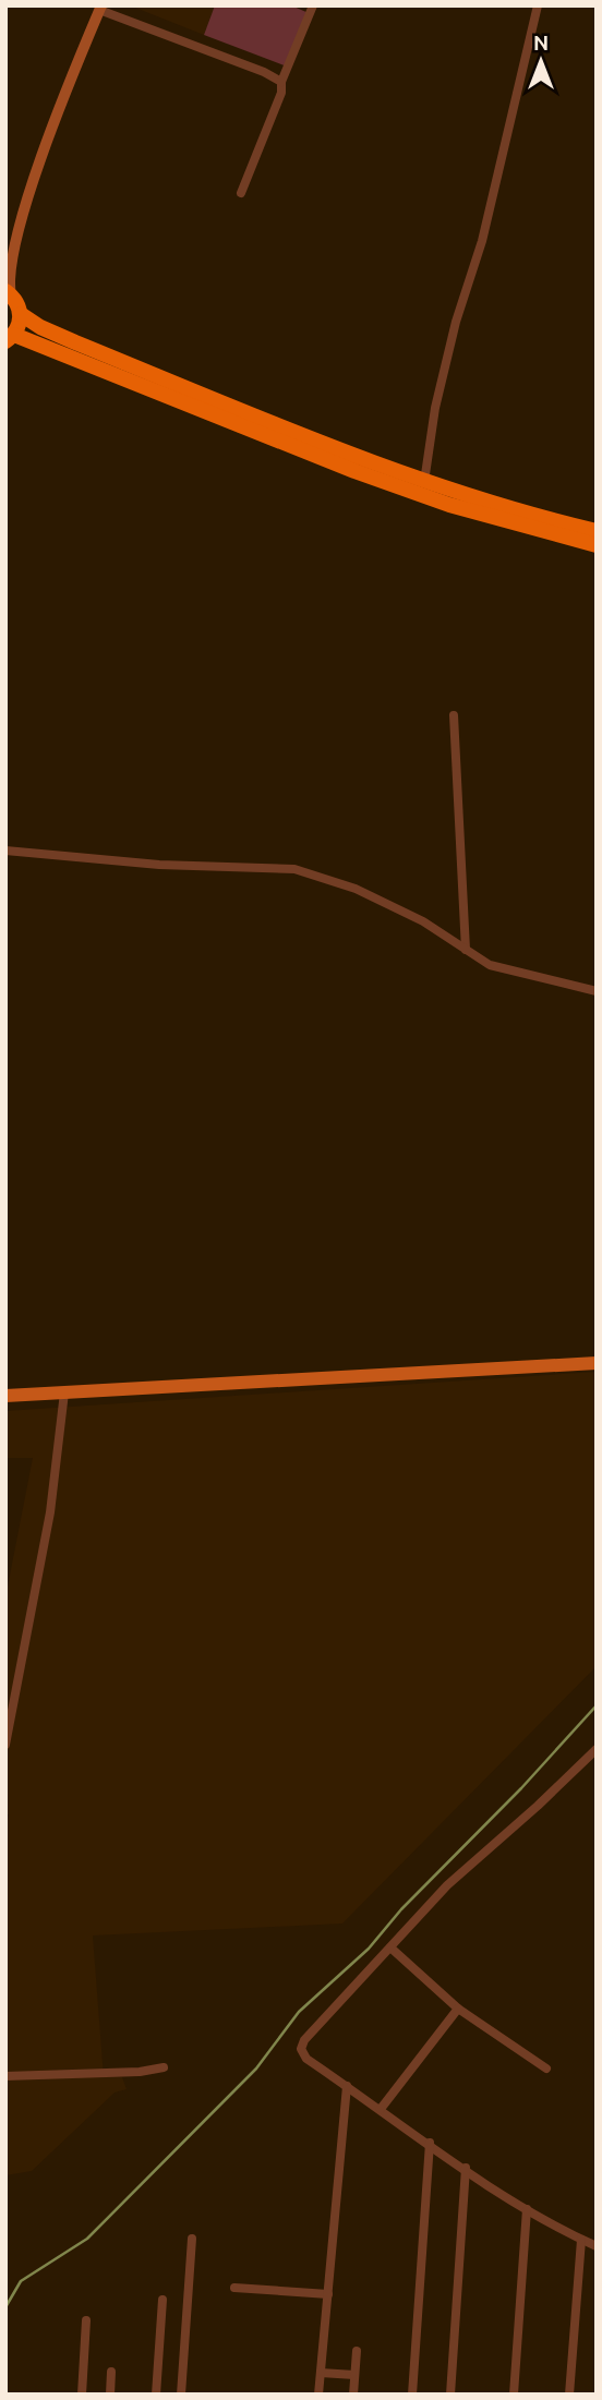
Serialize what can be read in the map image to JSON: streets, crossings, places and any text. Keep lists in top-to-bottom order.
{
  "north": "top"
}
